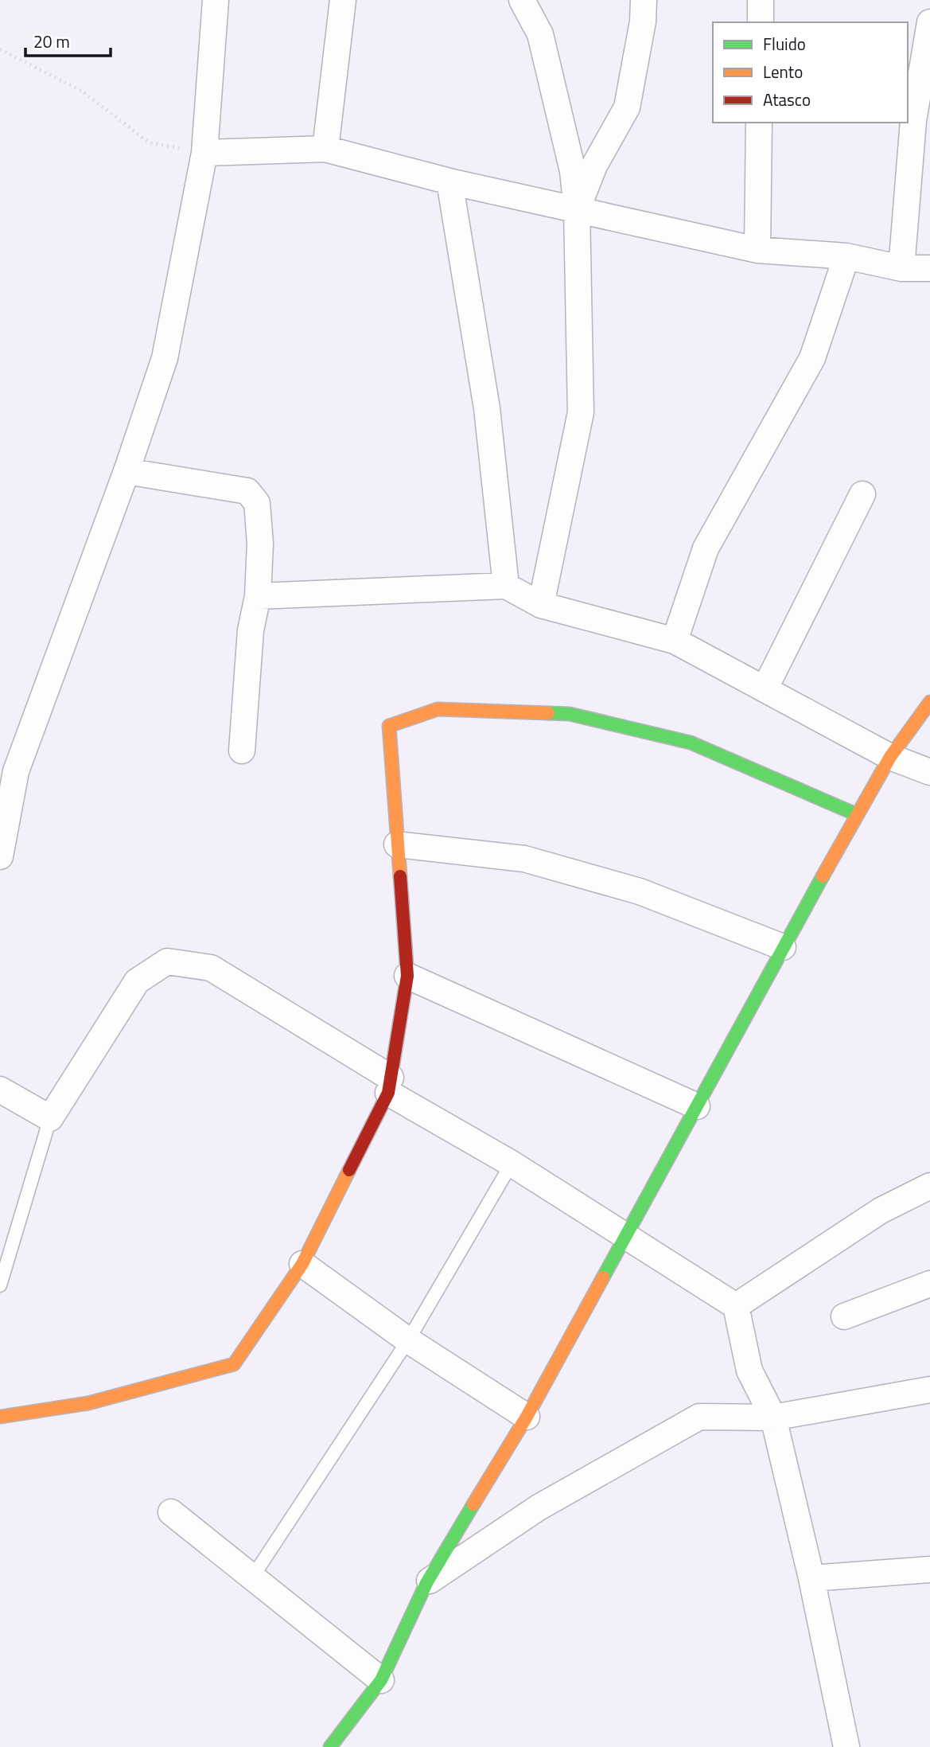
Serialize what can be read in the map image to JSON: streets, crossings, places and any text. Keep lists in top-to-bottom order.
{
  "legend": ["Fluido", "Lento", "Atasco"],
  "scale_bar": "20 m"
}
